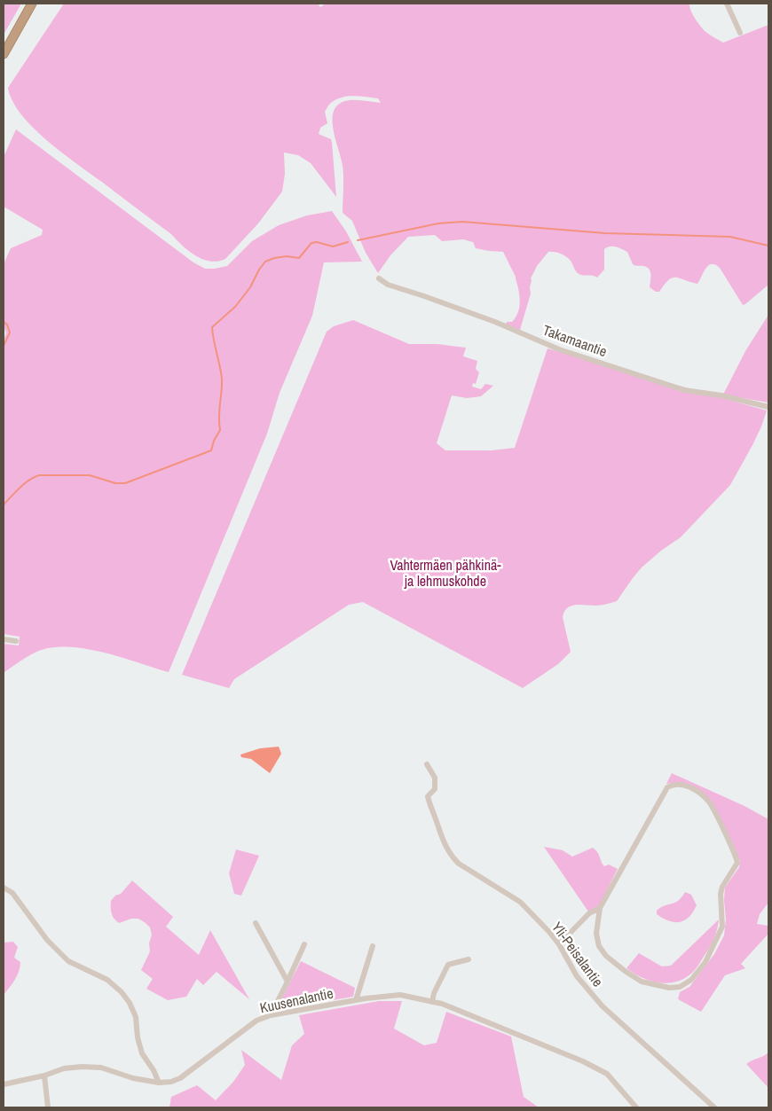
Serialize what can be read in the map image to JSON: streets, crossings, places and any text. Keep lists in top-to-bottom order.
{
  "streets": {
    "street": ["Takamaantie", "Yli-Peisalantie", "Kuusenalantie"]
  },
  "parks": ["Vahtermäen pähkinä- ja lehmuskohde"]
}
